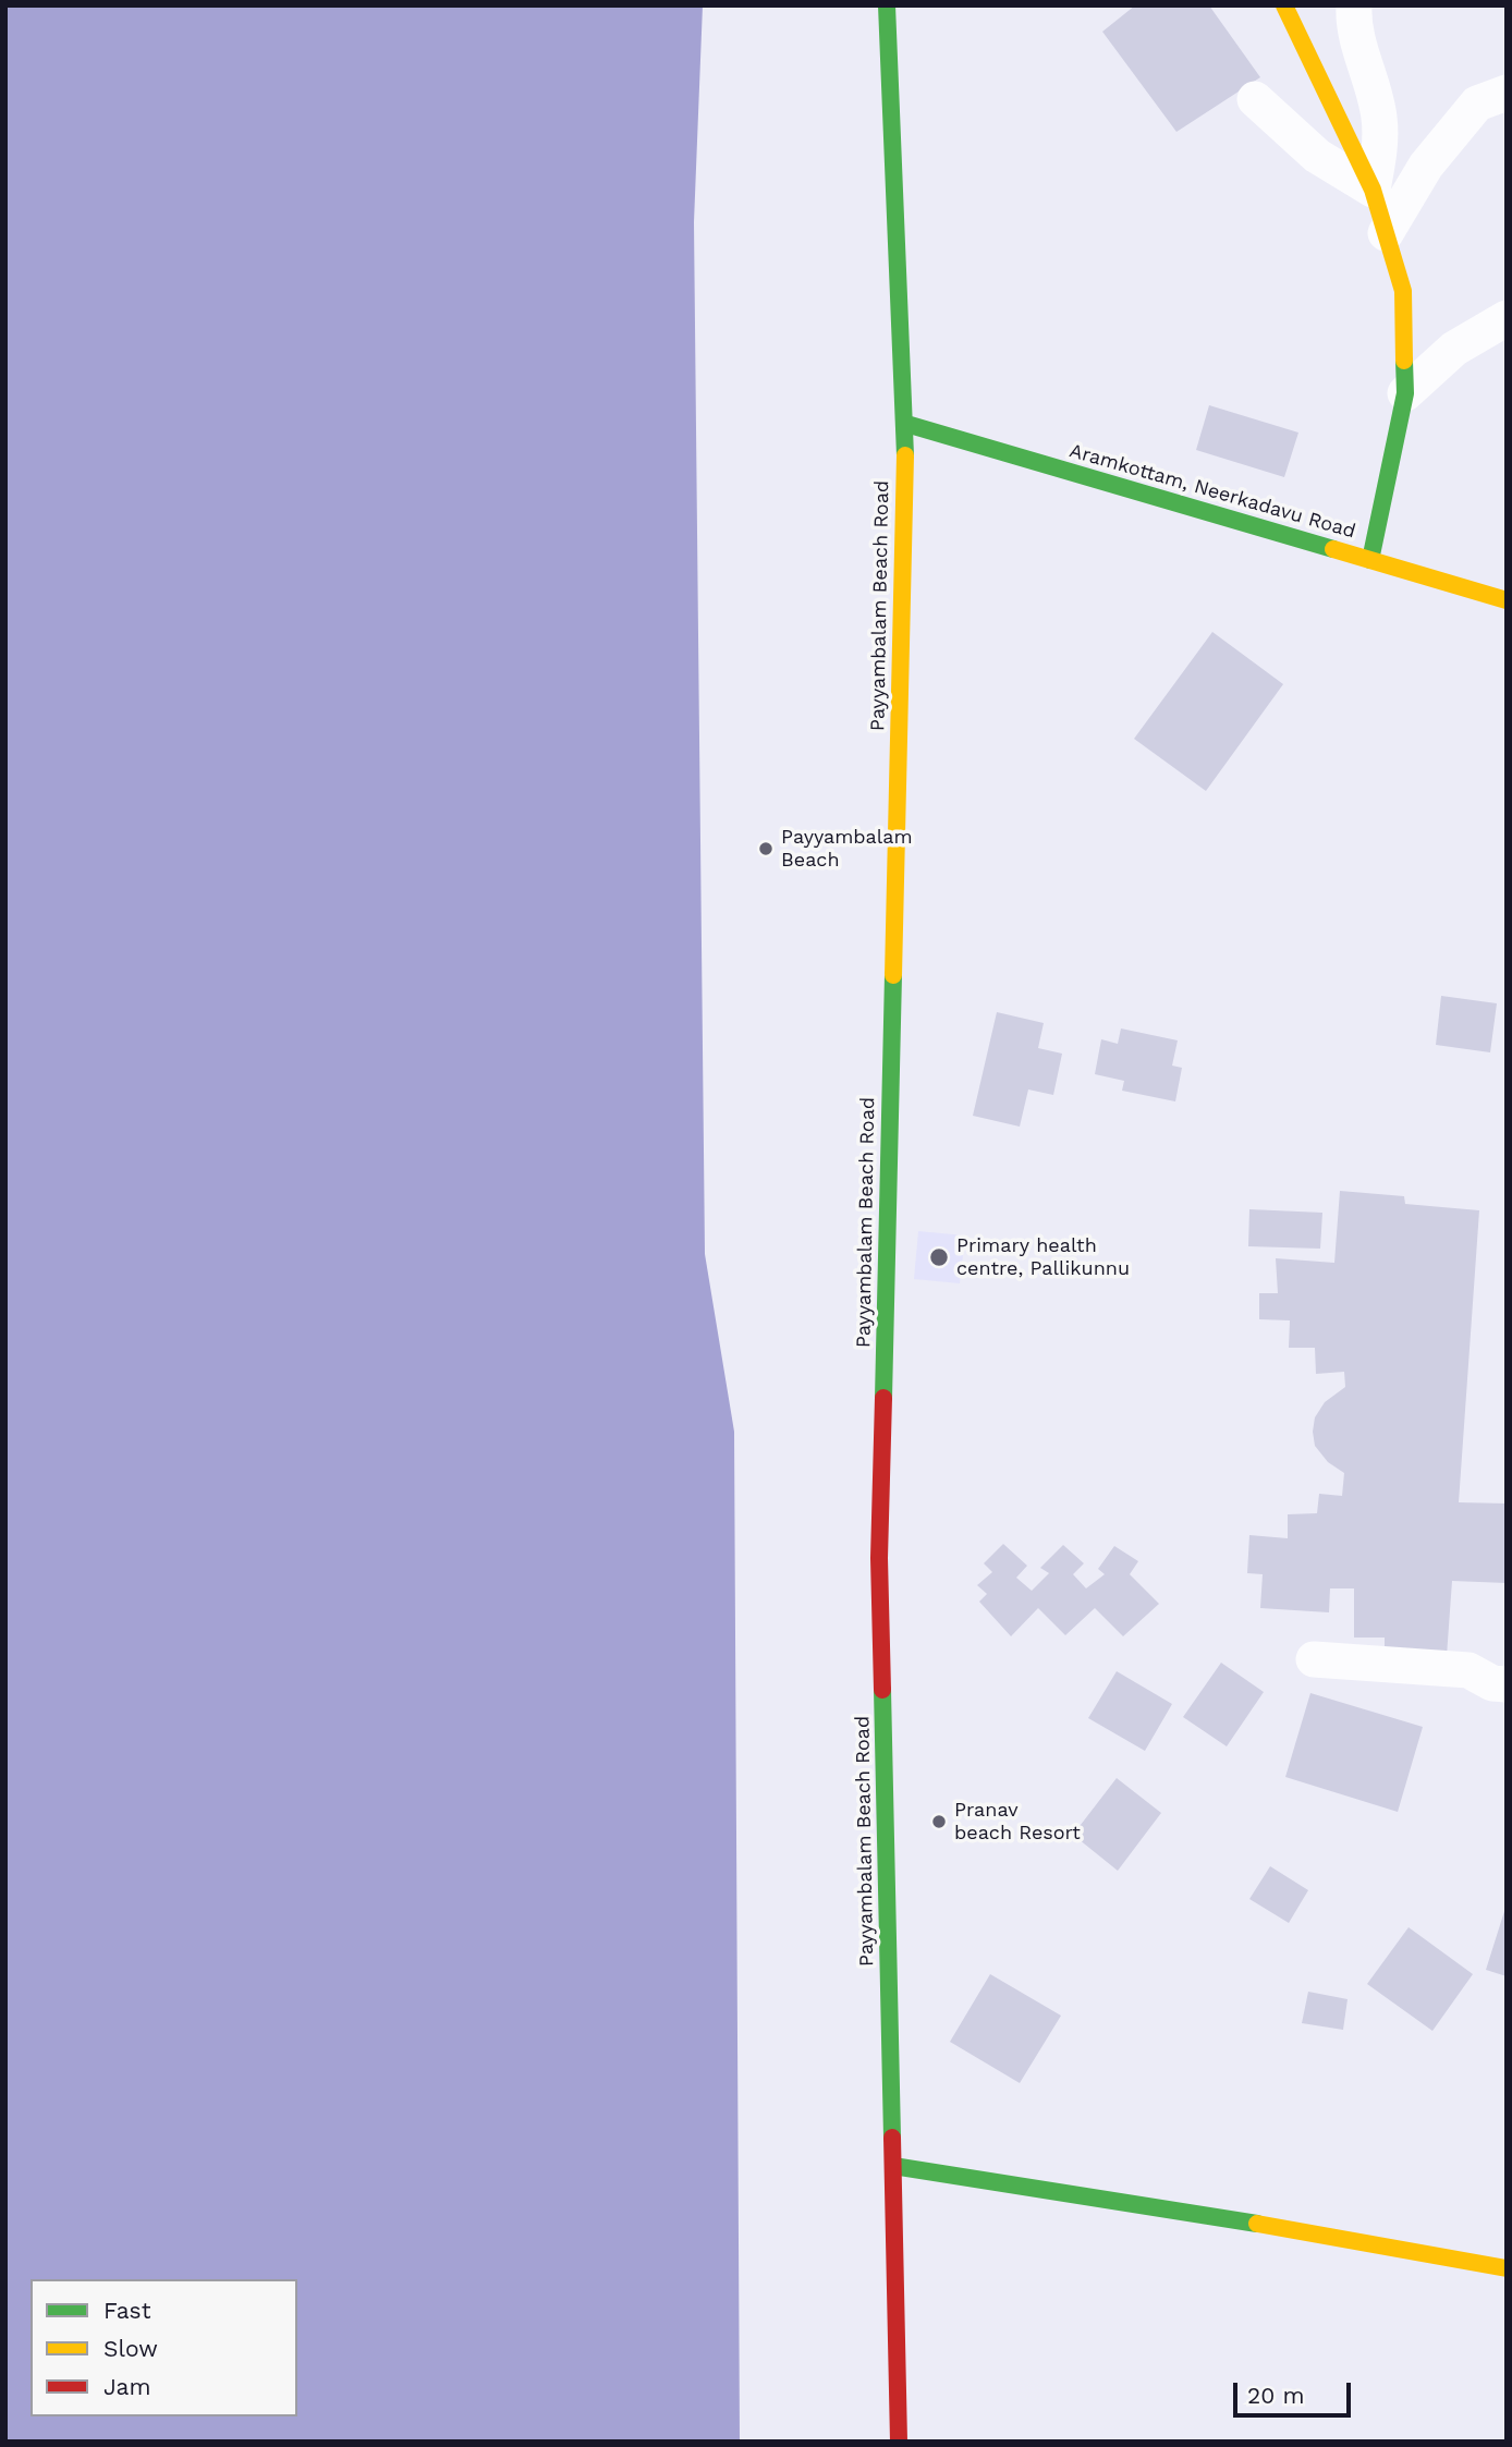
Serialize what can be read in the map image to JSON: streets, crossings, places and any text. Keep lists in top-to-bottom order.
{
  "streets": {
    "main road": ["Aramkottam, Neerkadavu Road", "Payyambalam Beach Road"]
  },
  "crossings": [
    ["Aramkottam, Neerkadavu Road", "Payyambalam Beach Road"]
  ],
  "places": ["Payyambalam Beach", "Primary health centre, Pallikunnu", "Pranav beach Resort"],
  "legend": ["Fast", "Slow", "Jam"],
  "scale_bar": "20 m"
}
